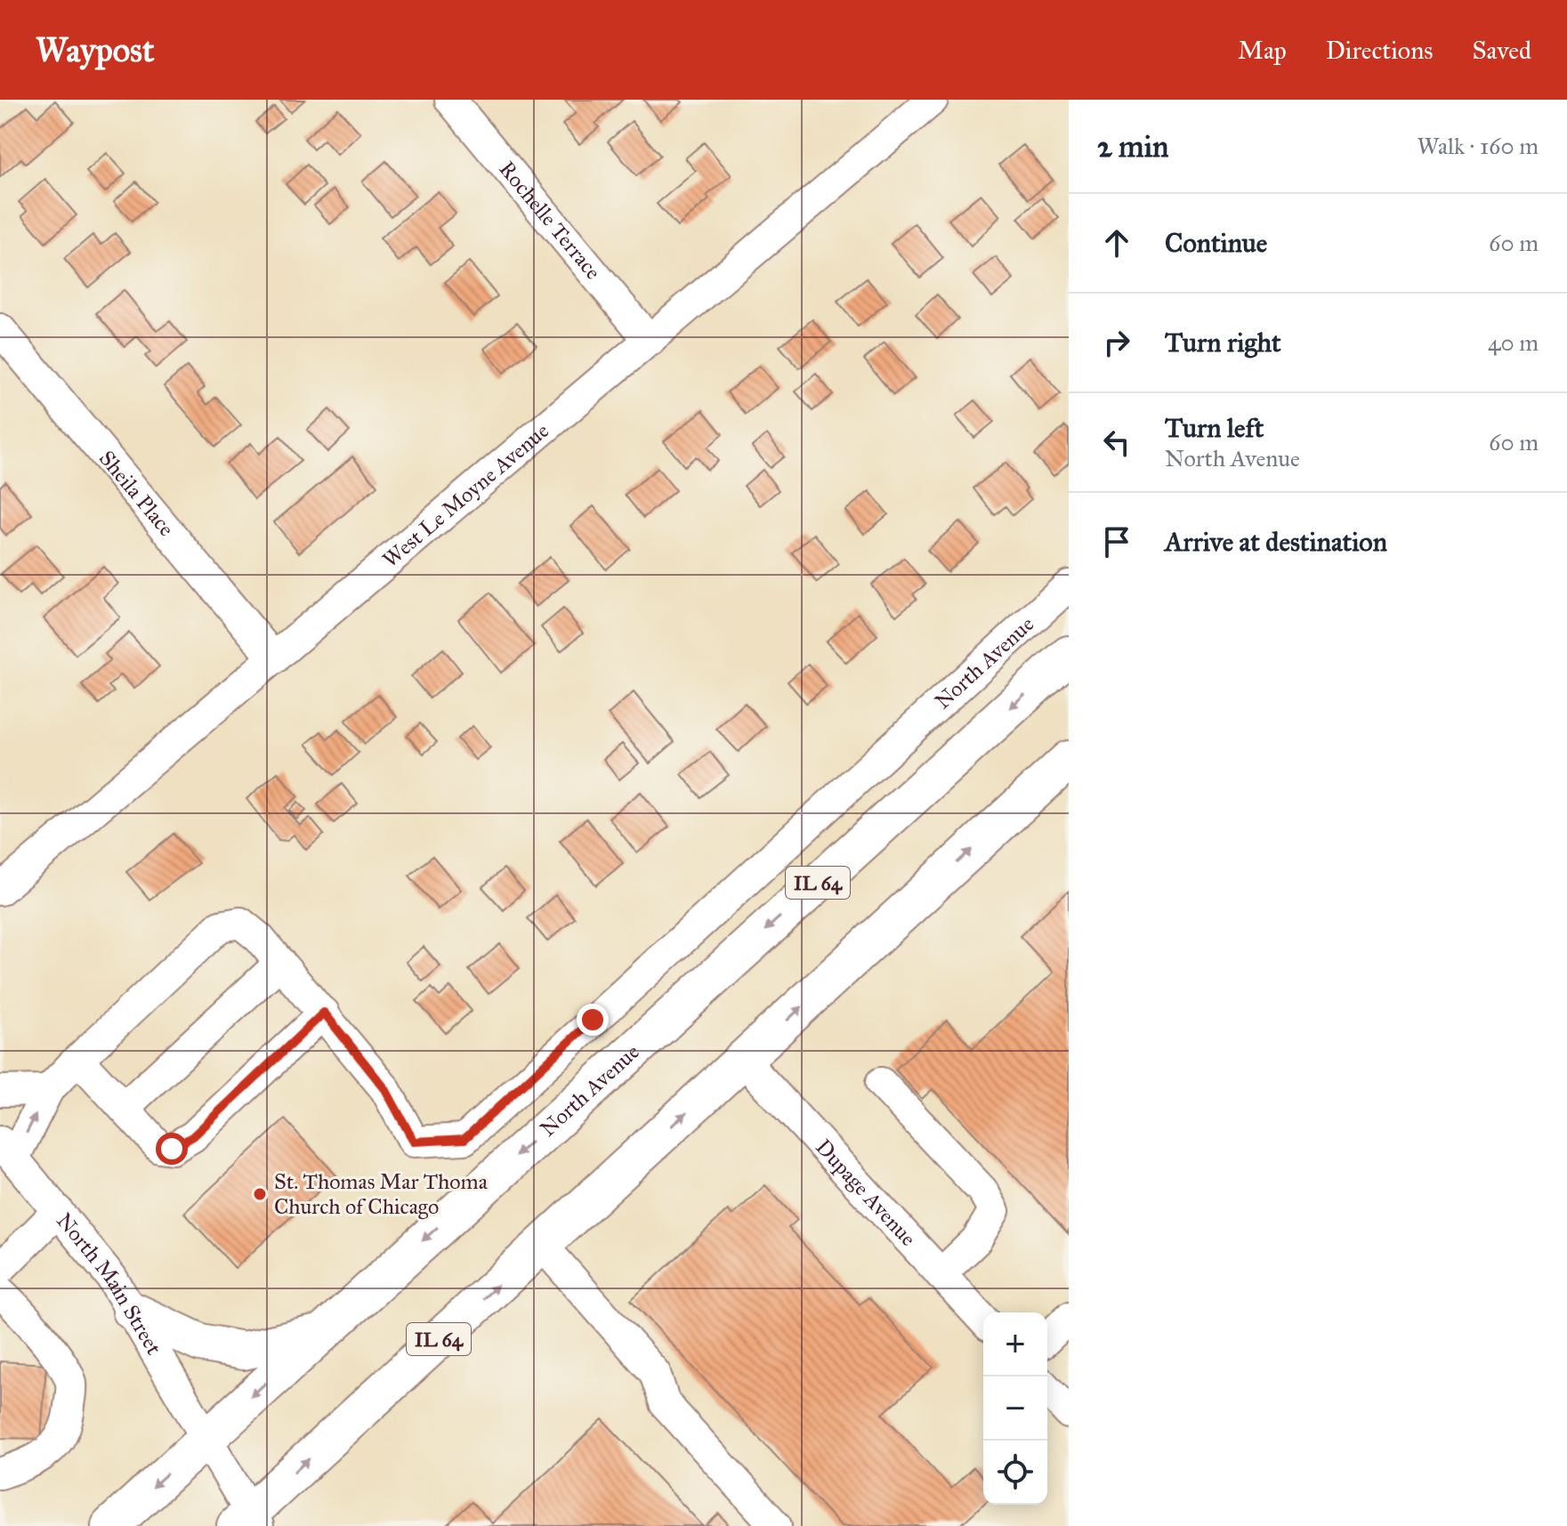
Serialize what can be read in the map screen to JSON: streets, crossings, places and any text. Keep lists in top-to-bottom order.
{
  "streets": {
    "main road": ["North Avenue", "IL 64"],
    "street": [
      "Rochelle Terrace",
      "Sheila Place",
      "West Le Moyne Avenue",
      "Dupage Avenue",
      "North Main Street"
    ]
  },
  "crossings": [
    ["Rochelle Terrace", "West Le Moyne Avenue"],
    ["Sheila Place", "West Le Moyne Avenue"],
    ["North Avenue", "North Main Street"],
    ["IL 64", "Dupage Avenue"],
    ["IL 64", "North Main Street"]
  ],
  "one_way": ["North Avenue"],
  "places": ["St. Thomas Mar Thoma Church of Chicago"],
  "page": {
    "header": "Waypost",
    "nav": ["Map", "Directions", "Saved"],
    "heading": ["2 min", "Walk · 160 m"],
    "list": [
      ["Continue", "60 m"],
      ["Turn right", "40 m"],
      ["Turn left", "North Avenue", "60 m"],
      "Arrive at destination"
    ],
    "map_buttons": ["+", "−"]
  }
}
